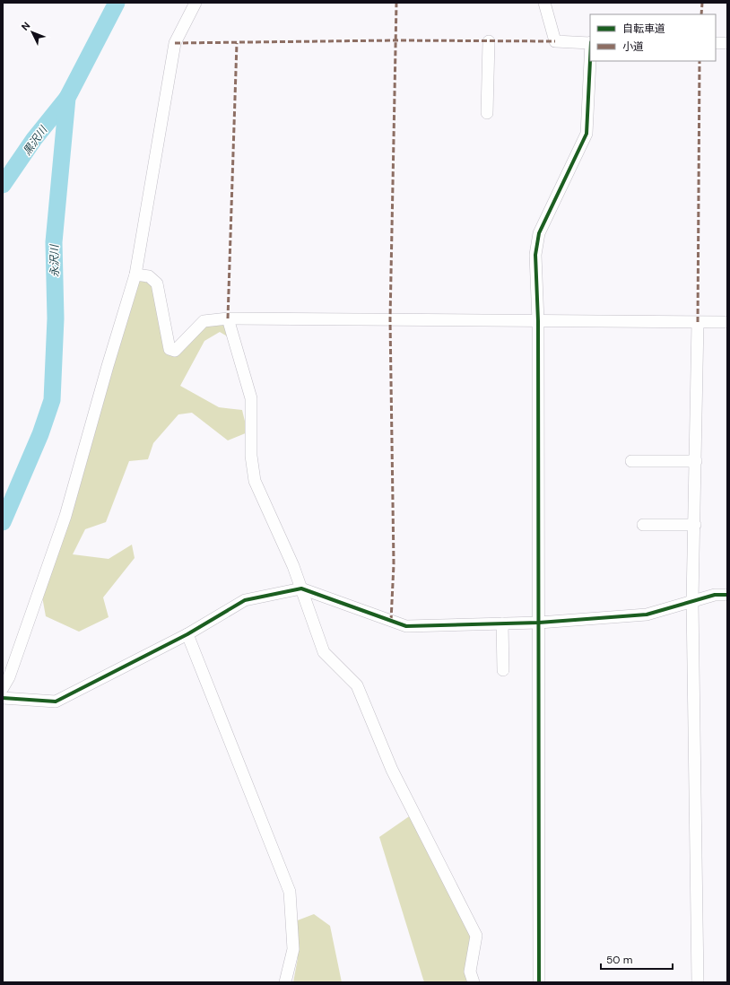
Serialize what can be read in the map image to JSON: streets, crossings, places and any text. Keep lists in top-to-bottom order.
{
  "water": ["黒沢川", "永沢川"],
  "legend": ["自転車道", "小道"],
  "scale_bar": "50 m",
  "north": "top left"
}
